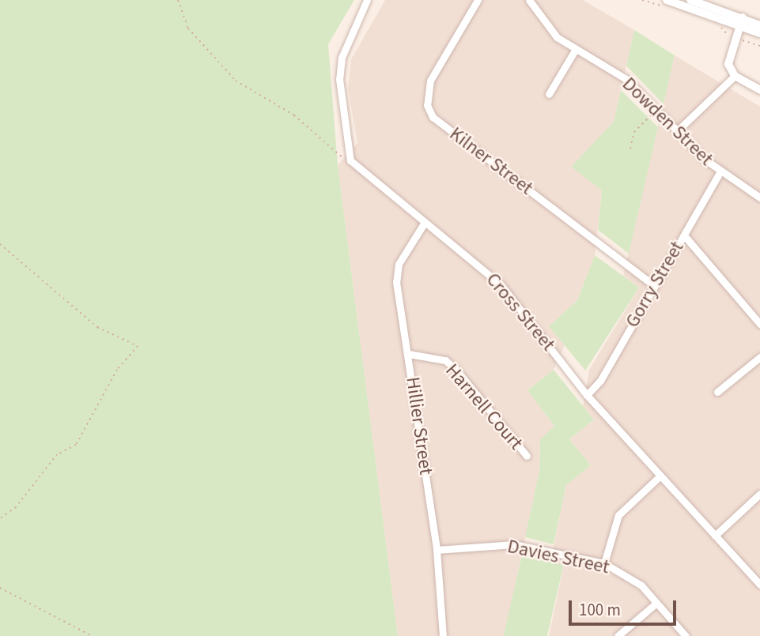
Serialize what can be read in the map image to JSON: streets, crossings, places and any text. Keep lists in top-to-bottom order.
{
  "streets": {
    "street": [
      "Dowden Street",
      "Kilner Street",
      "Gorry Street",
      "Cross Street",
      "Harnell Court",
      "Hillier Street",
      "Davies Street"
    ]
  },
  "crossings": [
    ["Dowden Street", "Gorry Street"],
    ["Kilner Street", "Gorry Street"],
    ["Gorry Street", "Cross Street"],
    ["Cross Street", "Hillier Street"],
    ["Harnell Court", "Hillier Street"],
    ["Hillier Street", "Davies Street"]
  ],
  "scale_bar": "100 m"
}
